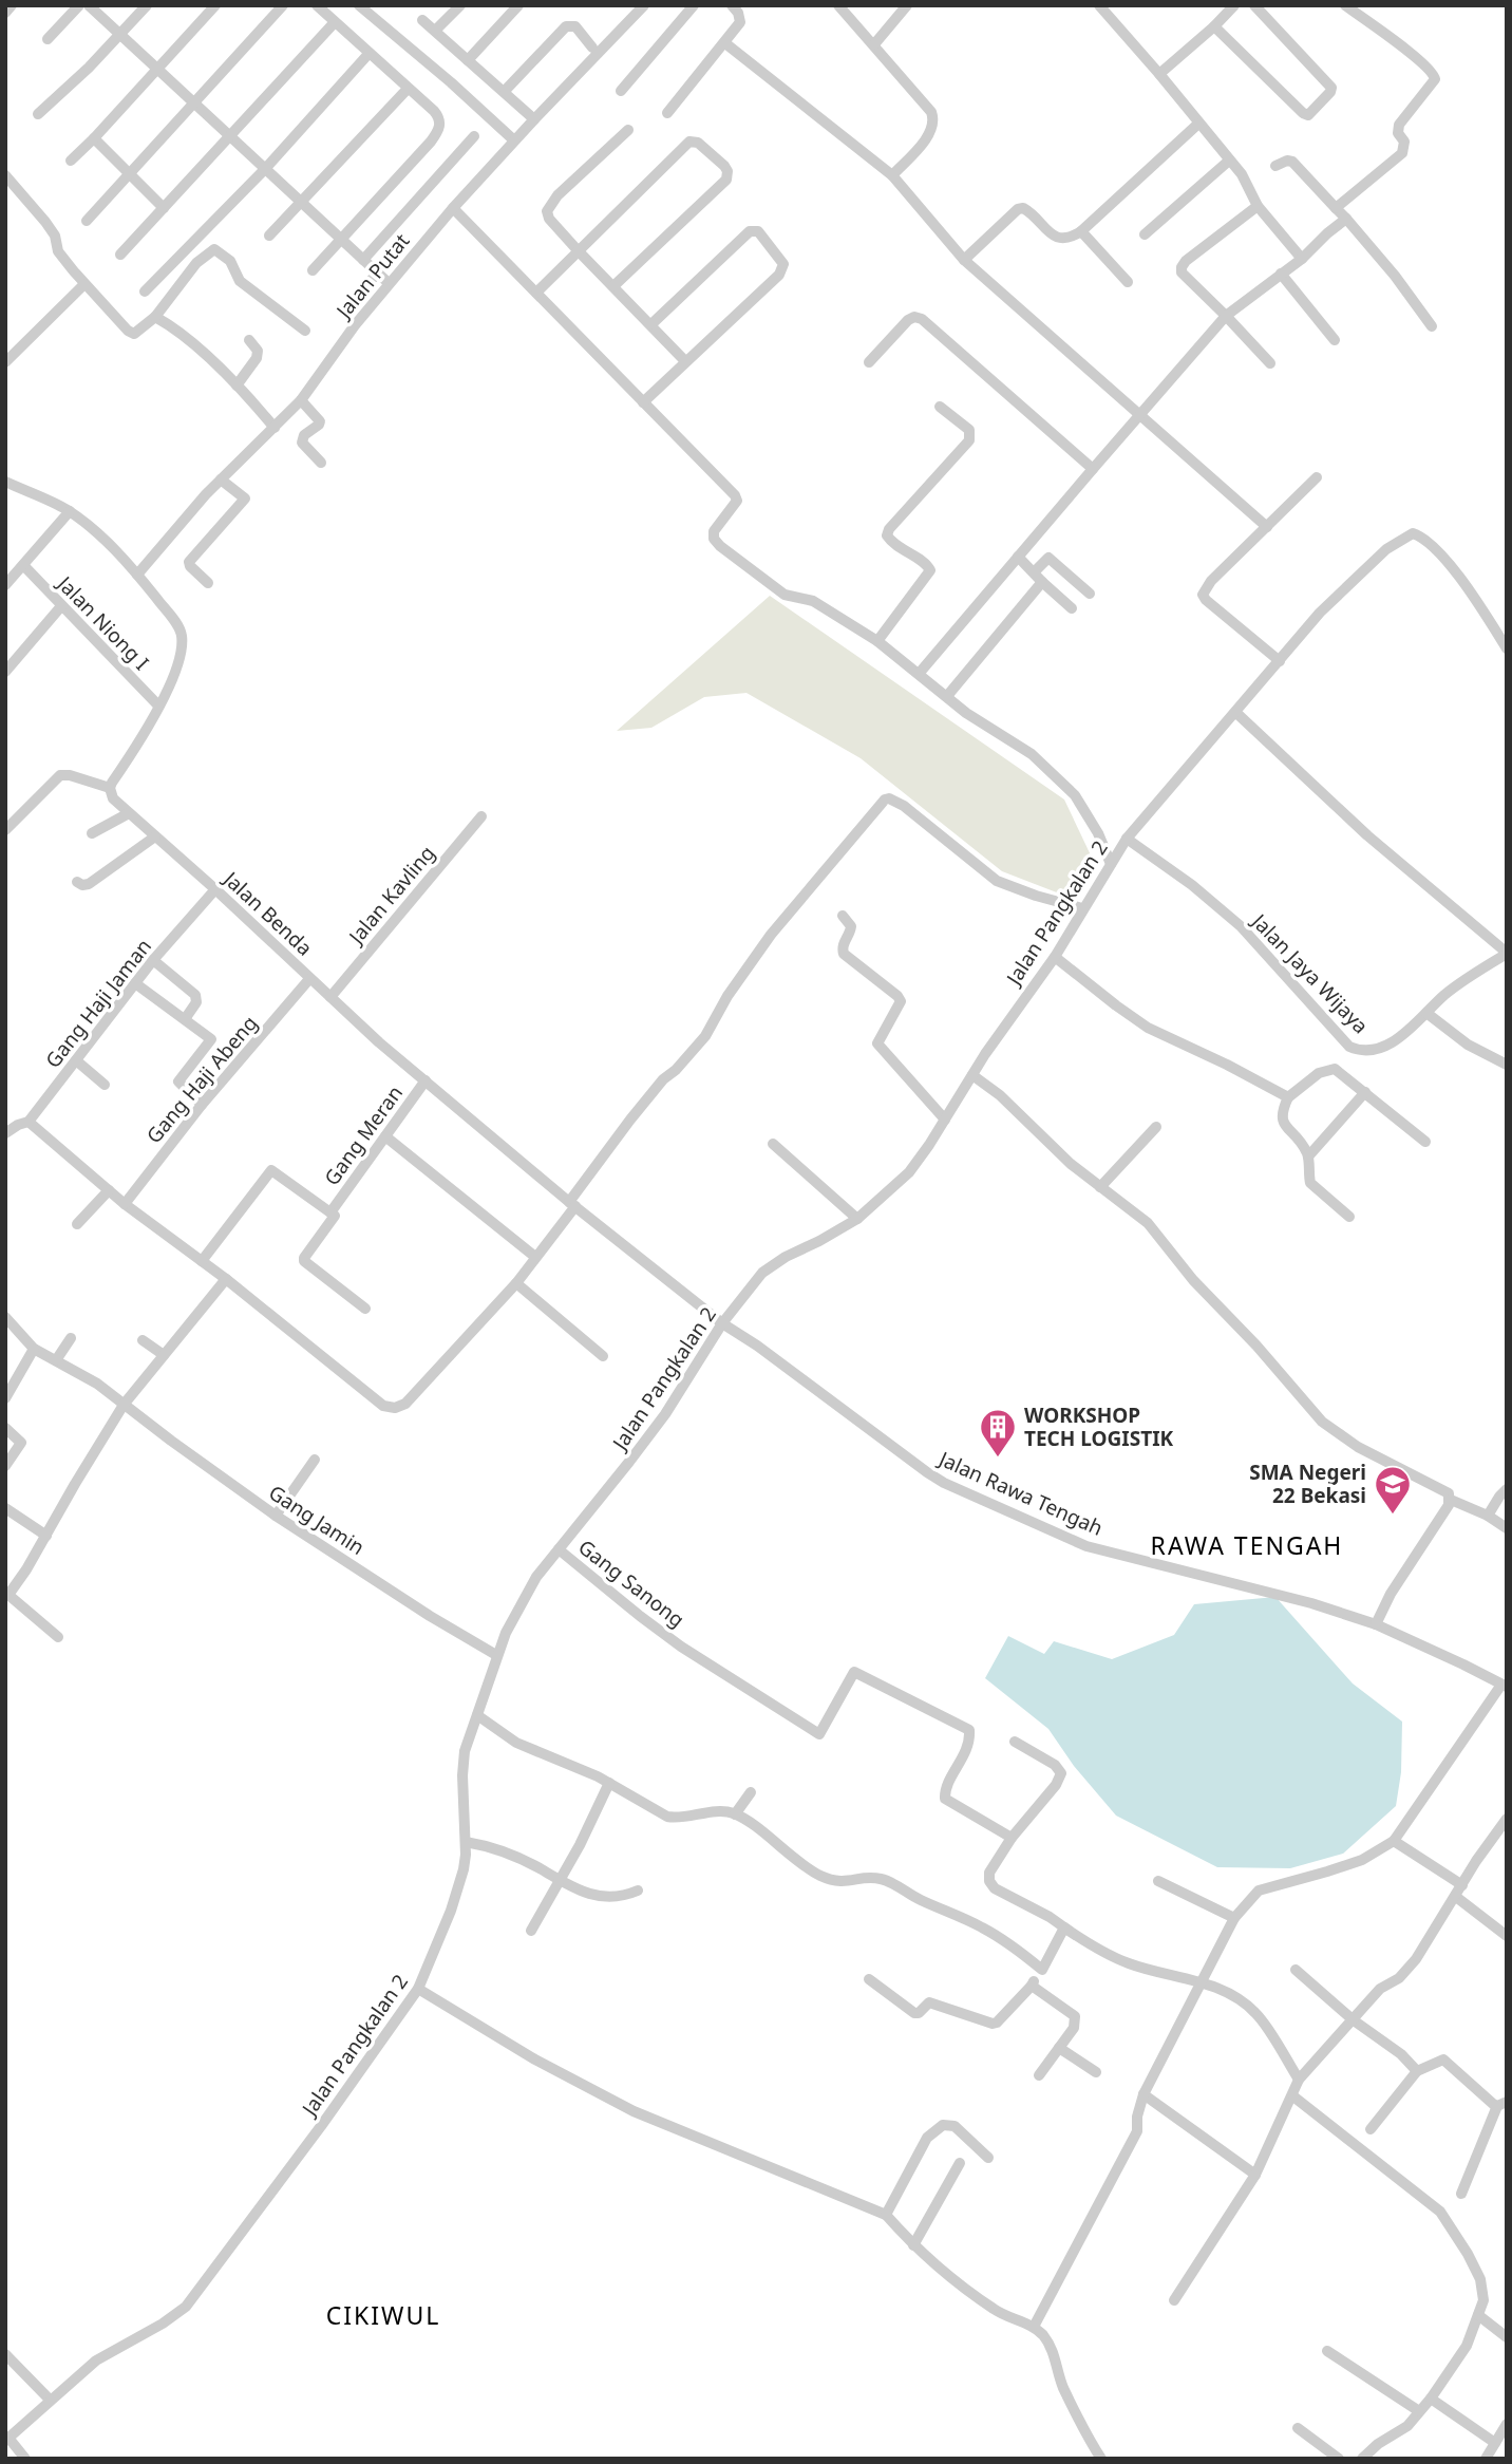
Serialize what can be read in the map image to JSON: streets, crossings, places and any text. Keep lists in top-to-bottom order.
{
  "streets": {
    "street": [
      "Jalan Putat",
      "Jalan Niong I",
      "Jalan Kavling",
      "Jalan Pangkalan 2",
      "Jalan Benda",
      "Jalan Jaya Wijaya",
      "Gang Haji Jaman",
      "Gang Haji Abeng",
      "Gang Meran",
      "Jalan Rawa Tengah",
      "Gang Jamin",
      "Gang Sanong"
    ]
  },
  "crossings": [
    ["Jalan Kavling", "Jalan Benda"],
    ["Jalan Pangkalan 2", "Jalan Benda"],
    ["Jalan Pangkalan 2", "Jalan Jaya Wijaya"],
    ["Jalan Pangkalan 2", "Jalan Rawa Tengah"],
    ["Jalan Pangkalan 2", "Gang Jamin"],
    ["Jalan Pangkalan 2", "Gang Sanong"],
    ["Jalan Benda", "Gang Haji Jaman"],
    ["Jalan Benda", "Gang Haji Abeng"],
    ["Jalan Benda", "Gang Meran"],
    ["Jalan Benda", "Jalan Rawa Tengah"]
  ],
  "districts": ["RAWA TENGAH", "CIKIWUL"],
  "places": {
    "building": ["WORKSHOP TECH LOGISTIK"],
    "school or university": ["SMA Negeri 22 Bekasi"]
  }
}
